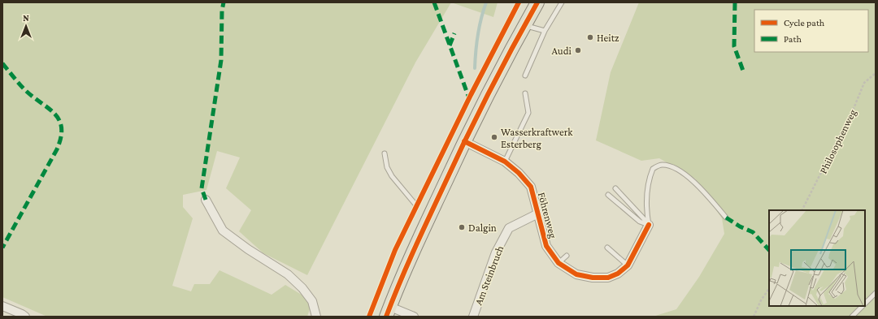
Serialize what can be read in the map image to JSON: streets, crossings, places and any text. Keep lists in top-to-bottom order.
{
  "streets": {
    "street": ["Föhrenweg", "Am Steinbruch"],
    "path": ["Philosophenweg"]
  },
  "crossings": [
    ["Föhrenweg", "Am Steinbruch"]
  ],
  "places": [
    "Heitz",
    "Audi",
    "Wasserkraftwerk Esterberg",
    "Dalgin"
  ],
  "legend": ["Cycle path", "Path"],
  "north": "top"
}
